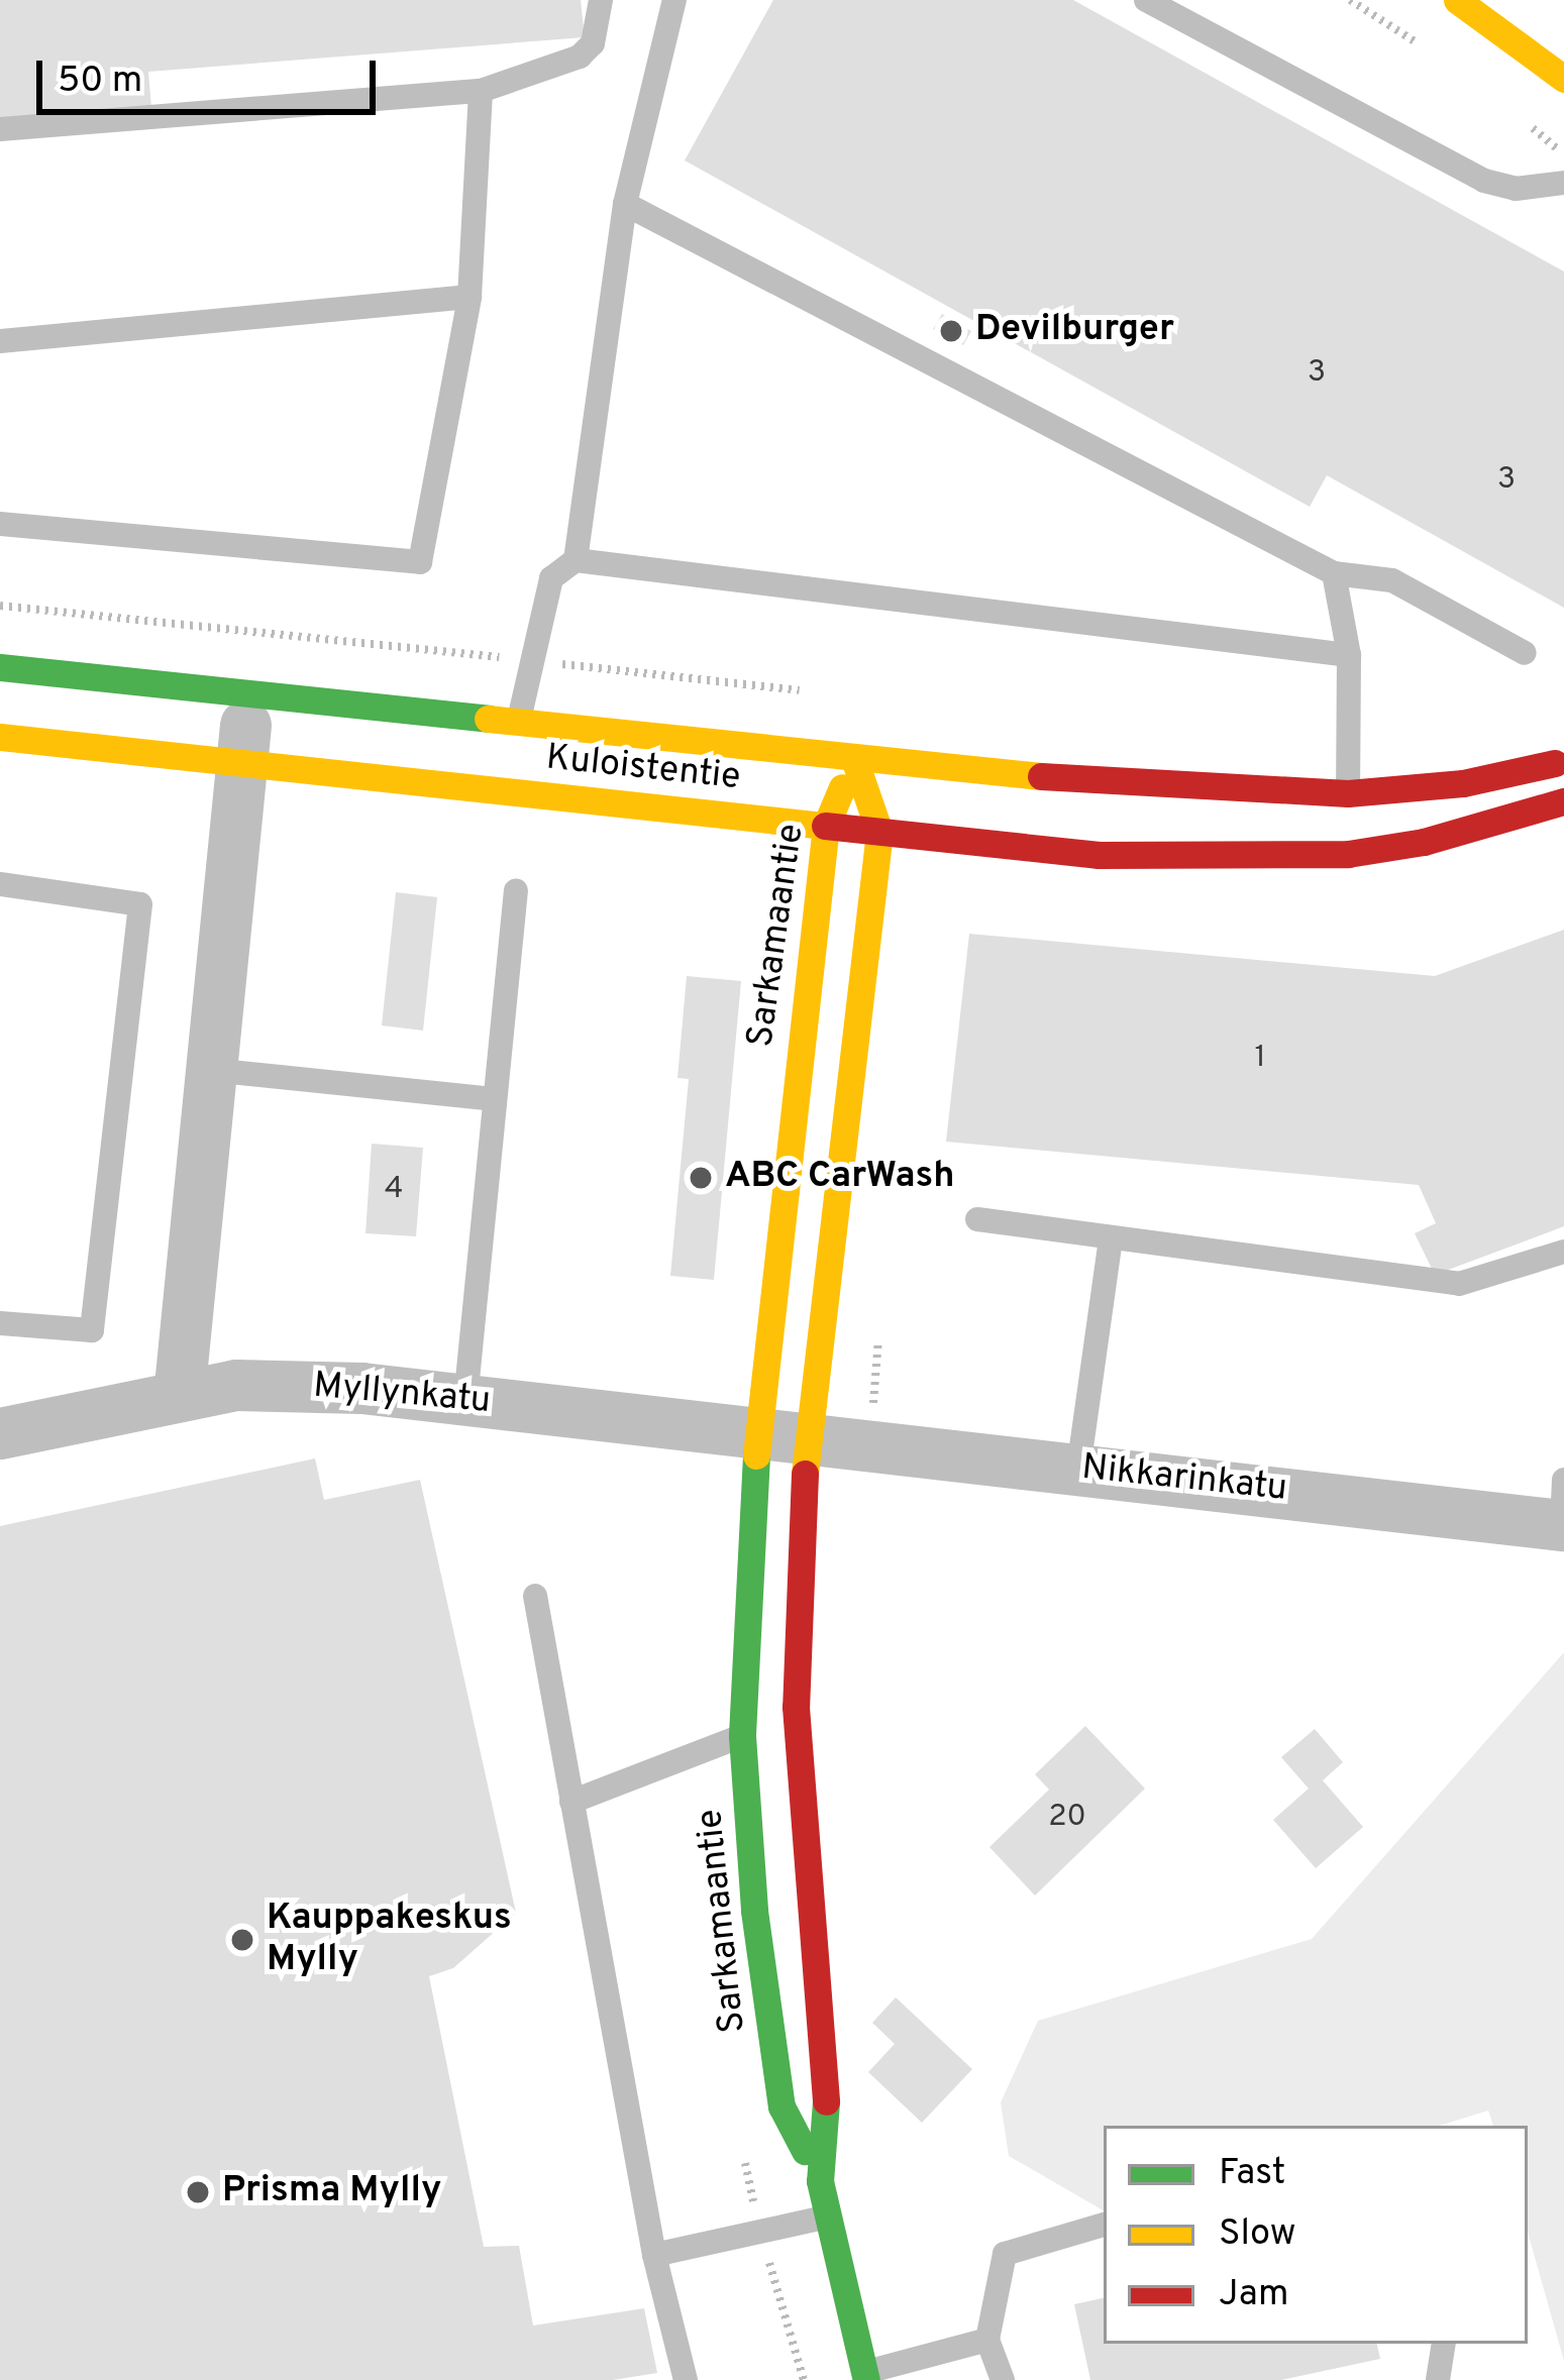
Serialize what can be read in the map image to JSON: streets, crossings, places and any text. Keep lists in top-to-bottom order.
{
  "streets": {
    "street": [
      "Kuloistentie",
      "Sarkamaantie",
      "Myllynkatu",
      "Nikkarinkatu"
    ]
  },
  "crossings": [
    ["Kuloistentie", "Sarkamaantie"],
    ["Sarkamaantie", "Myllynkatu"],
    ["Sarkamaantie", "Nikkarinkatu"],
    ["Myllynkatu", "Nikkarinkatu"]
  ],
  "places": [
    "Devilburger",
    "ABC CarWash",
    "Kauppakeskus Mylly",
    "Prisma Mylly"
  ],
  "house_numbers": [
    "3",
    "3",
    "1",
    "4",
    "20"
  ],
  "legend": ["Fast", "Slow", "Jam"],
  "scale_bar": "50 m"
}
